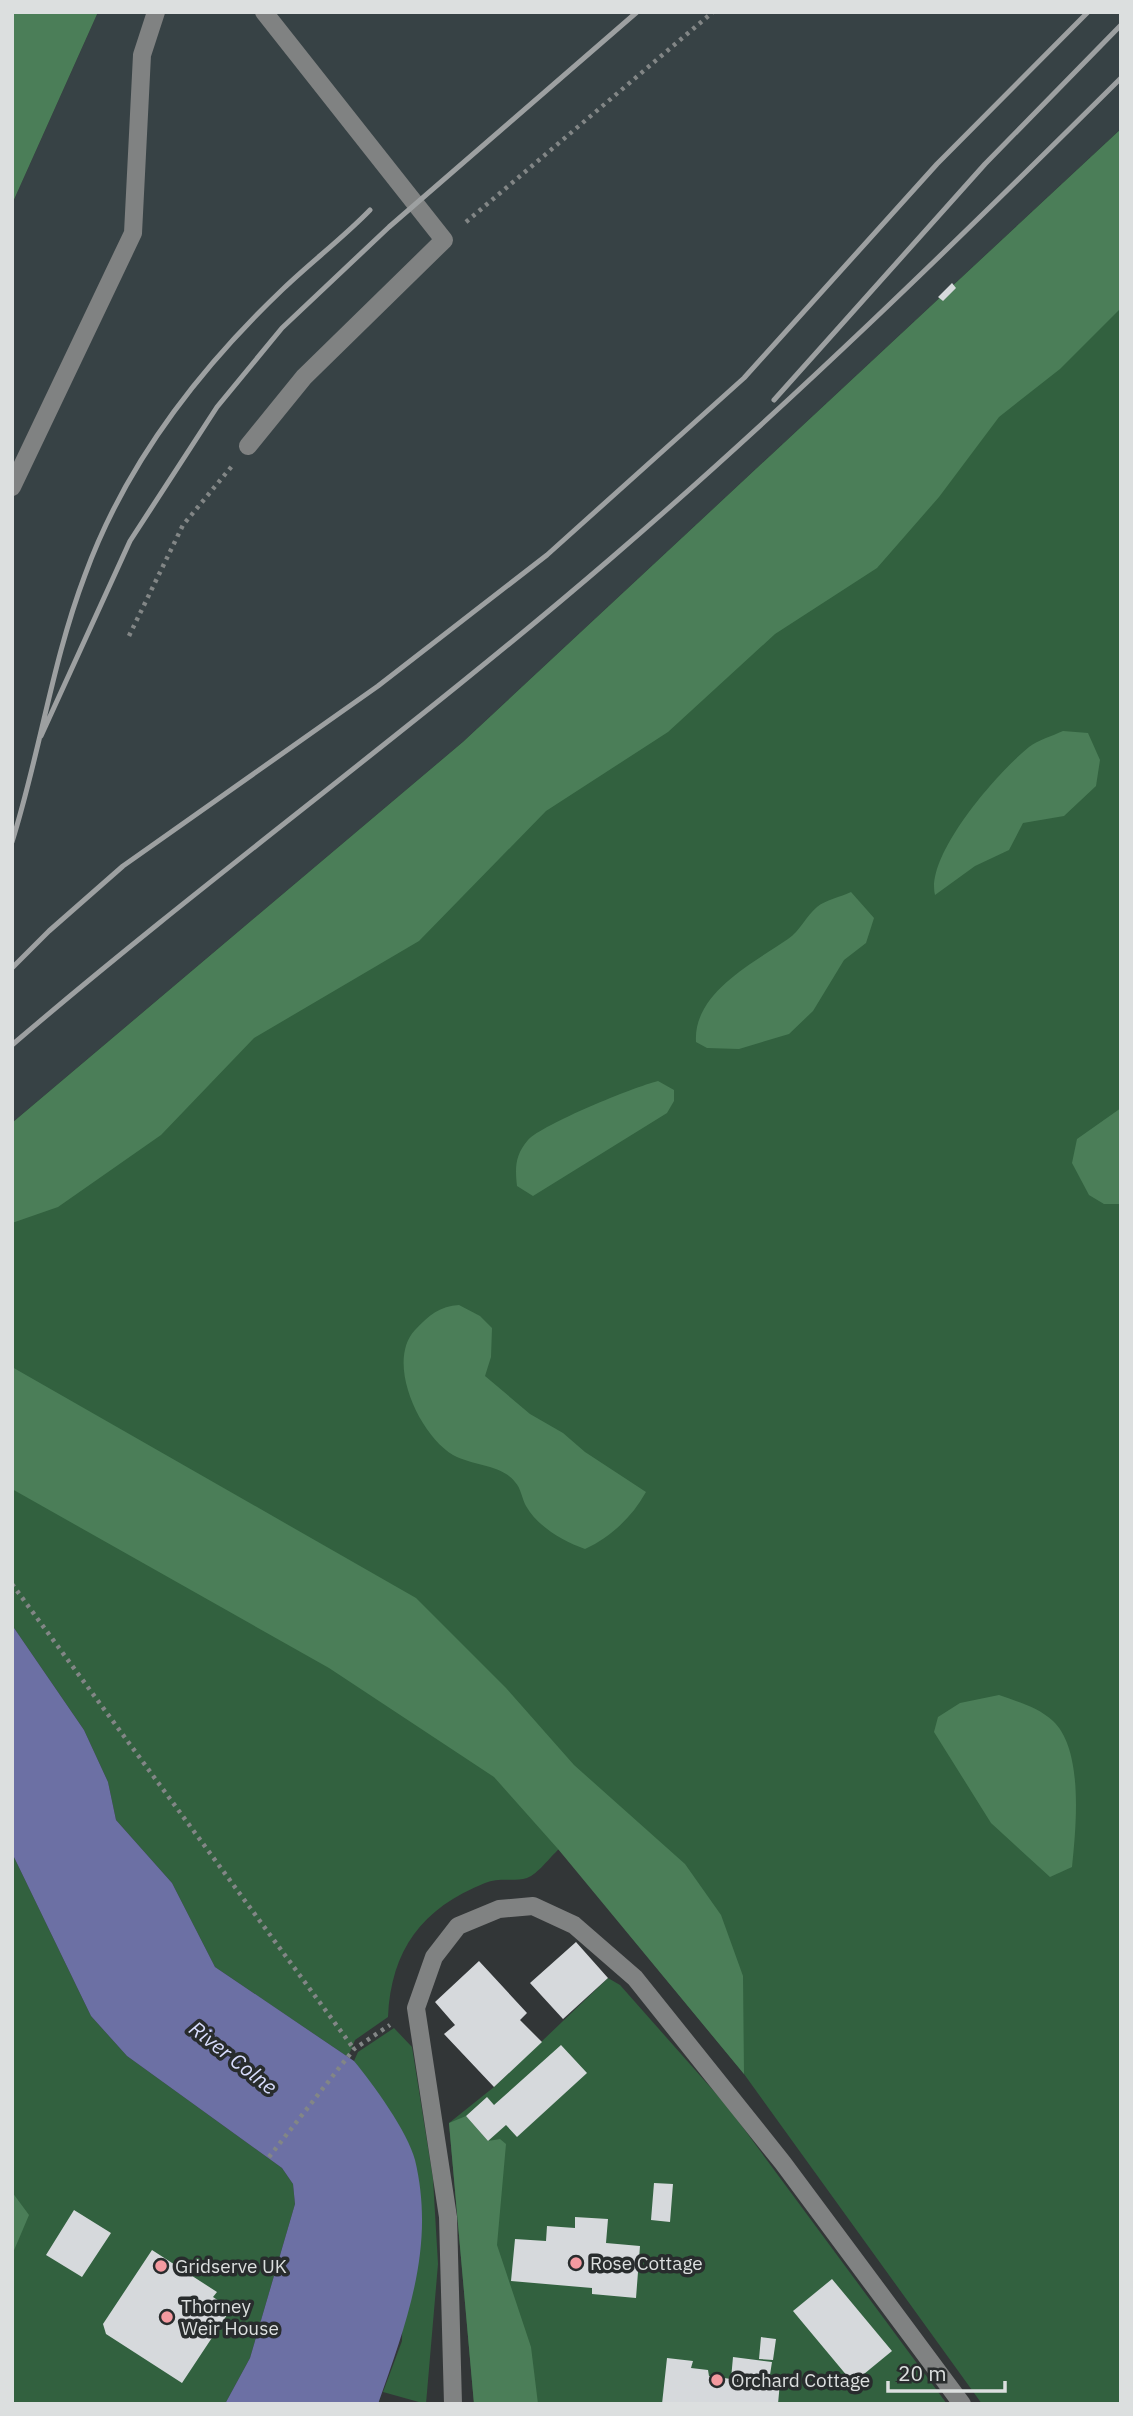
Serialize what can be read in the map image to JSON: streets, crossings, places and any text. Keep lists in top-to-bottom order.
{
  "water": ["River Colne"],
  "places": [
    "Rose Cottage",
    "Gridserve UK",
    "Thorney Weir House",
    "Orchard Cottage"
  ],
  "scale_bar": "20 m"
}
